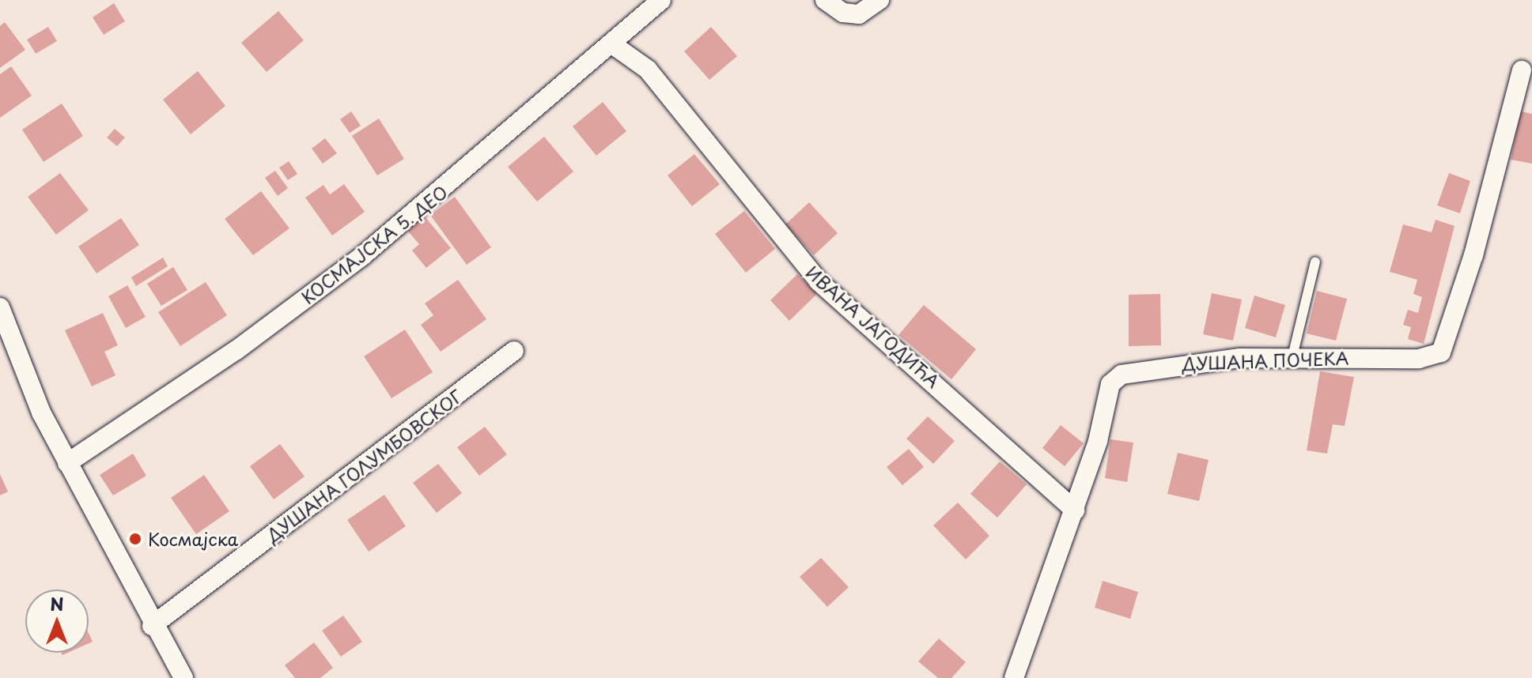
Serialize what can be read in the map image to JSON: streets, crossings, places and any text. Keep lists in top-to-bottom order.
{
  "streets": {
    "street": [
      "КОСМАЈСКА 5. ДЕО",
      "ИВАНА ЈАГОДИЋА",
      "ДУШАНА ПОЧЕКА",
      "ДУШАНА ГОЛУМБОВСКОГ"
    ]
  },
  "crossings": [
    ["КОСМАЈСКА 5. ДЕО", "ИВАНА ЈАГОДИЋА"],
    ["ИВАНА ЈАГОДИЋА", "ДУШАНА ПОЧЕКА"]
  ],
  "places": ["Космајска"],
  "north": "top"
}
